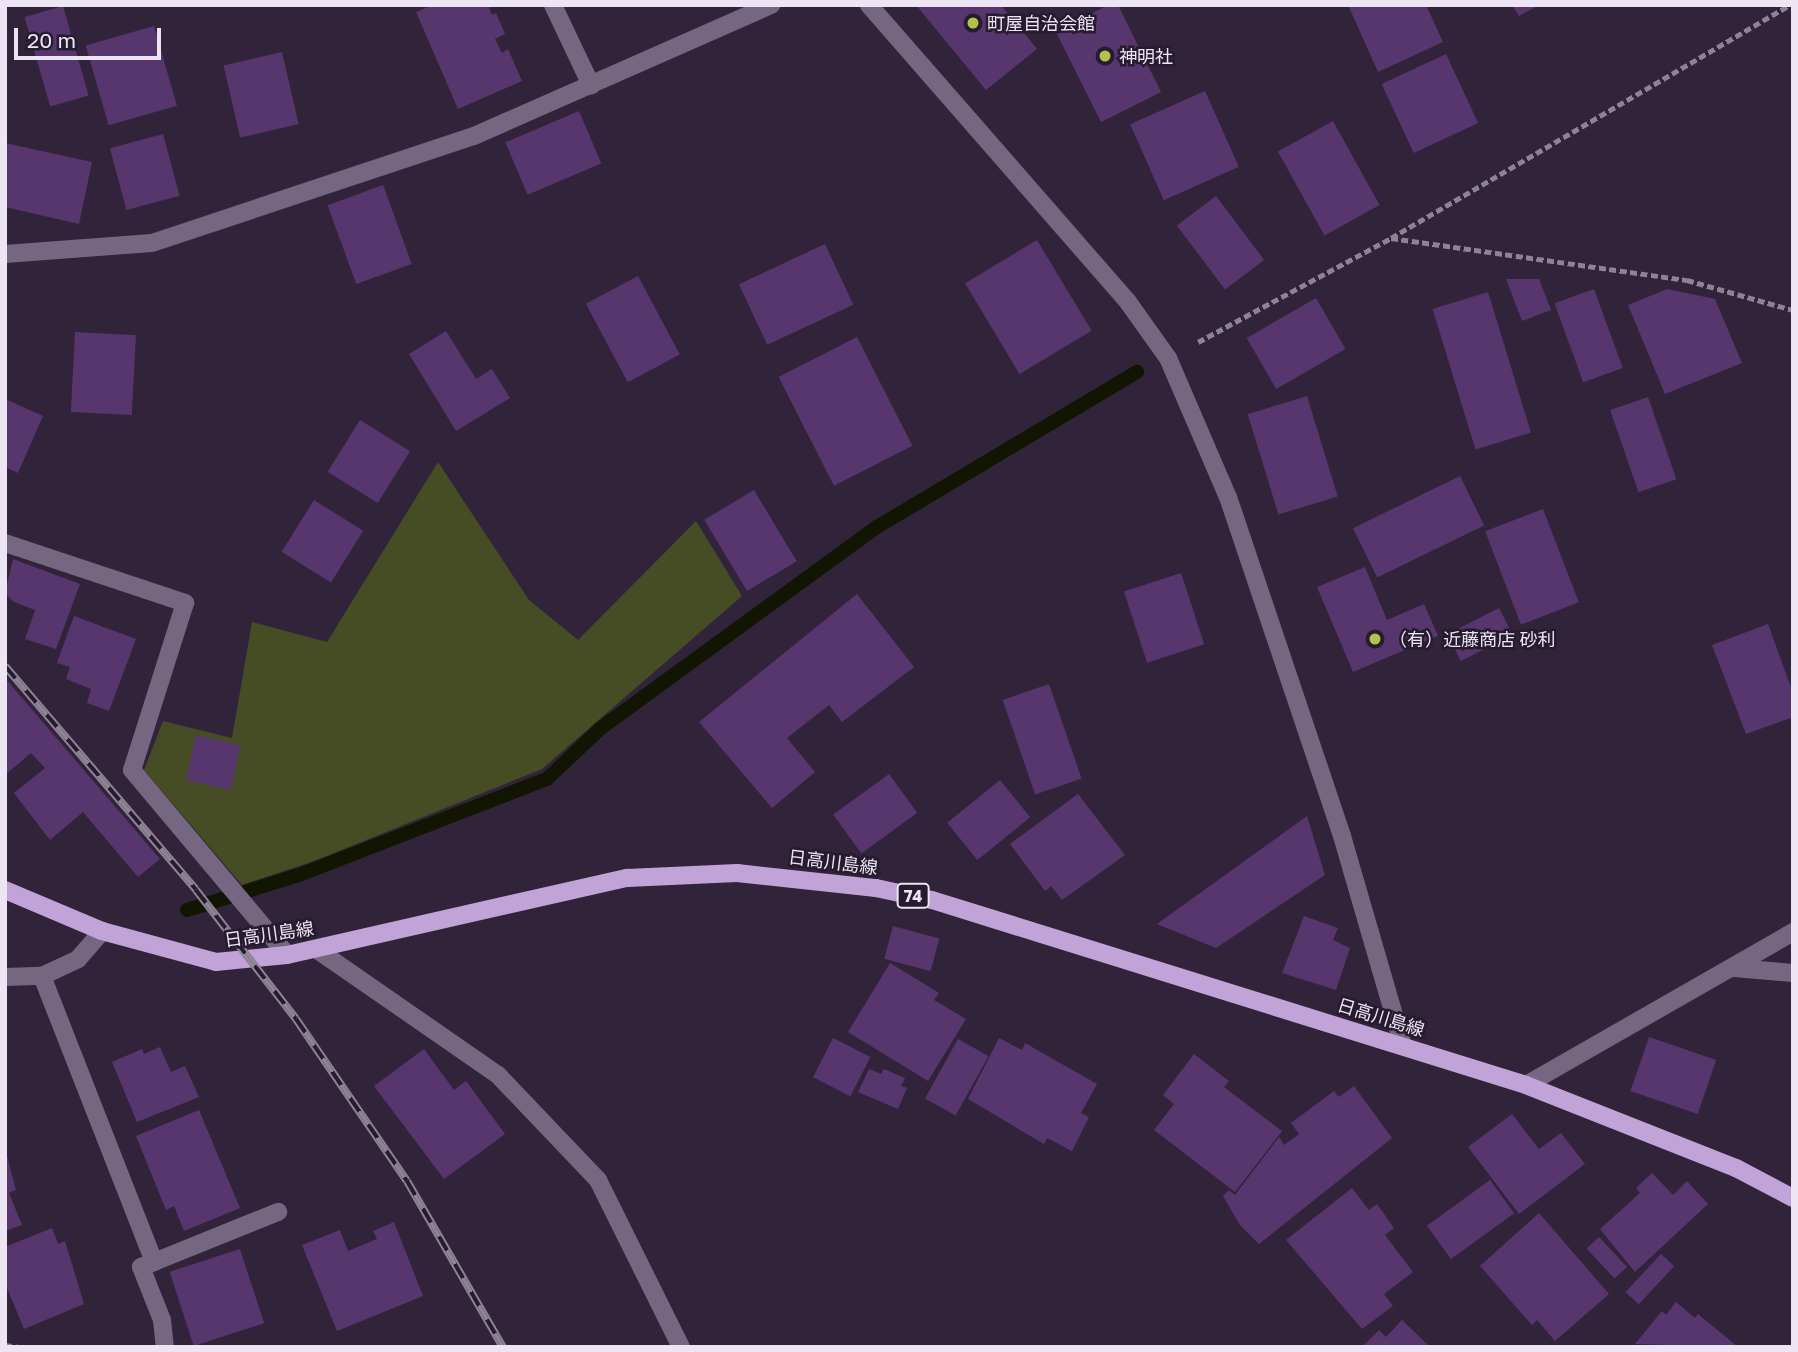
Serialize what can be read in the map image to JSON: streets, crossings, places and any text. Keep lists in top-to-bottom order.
{
  "streets": {
    "main road": ["日高川島線", "74"]
  },
  "places": ["町屋自治会館", "神明社", "（有）近藤商店 砂利"],
  "scale_bar": "20 m"
}
